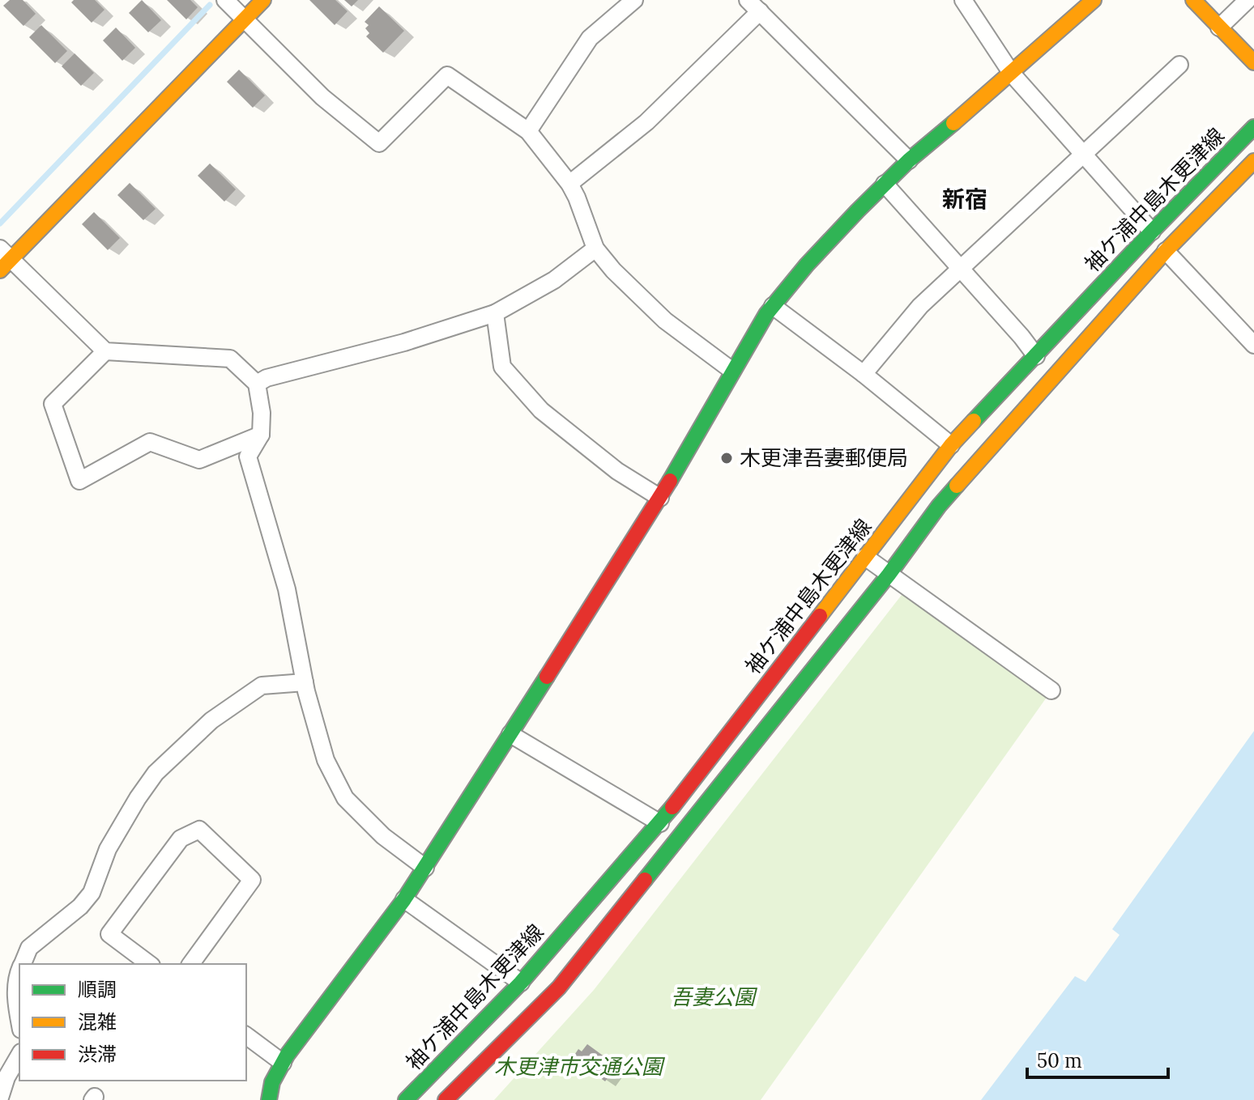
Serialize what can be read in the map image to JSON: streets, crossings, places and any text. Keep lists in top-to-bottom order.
{
  "streets": {
    "main road": ["袖ケ浦中島木更津線"]
  },
  "districts": ["新宿"],
  "parks": ["吾妻公園", "木更津市交通公園"],
  "places": ["木更津吾妻郵便局"],
  "legend": ["順調", "混雑", "渋滞"],
  "scale_bar": "50 m"
}
